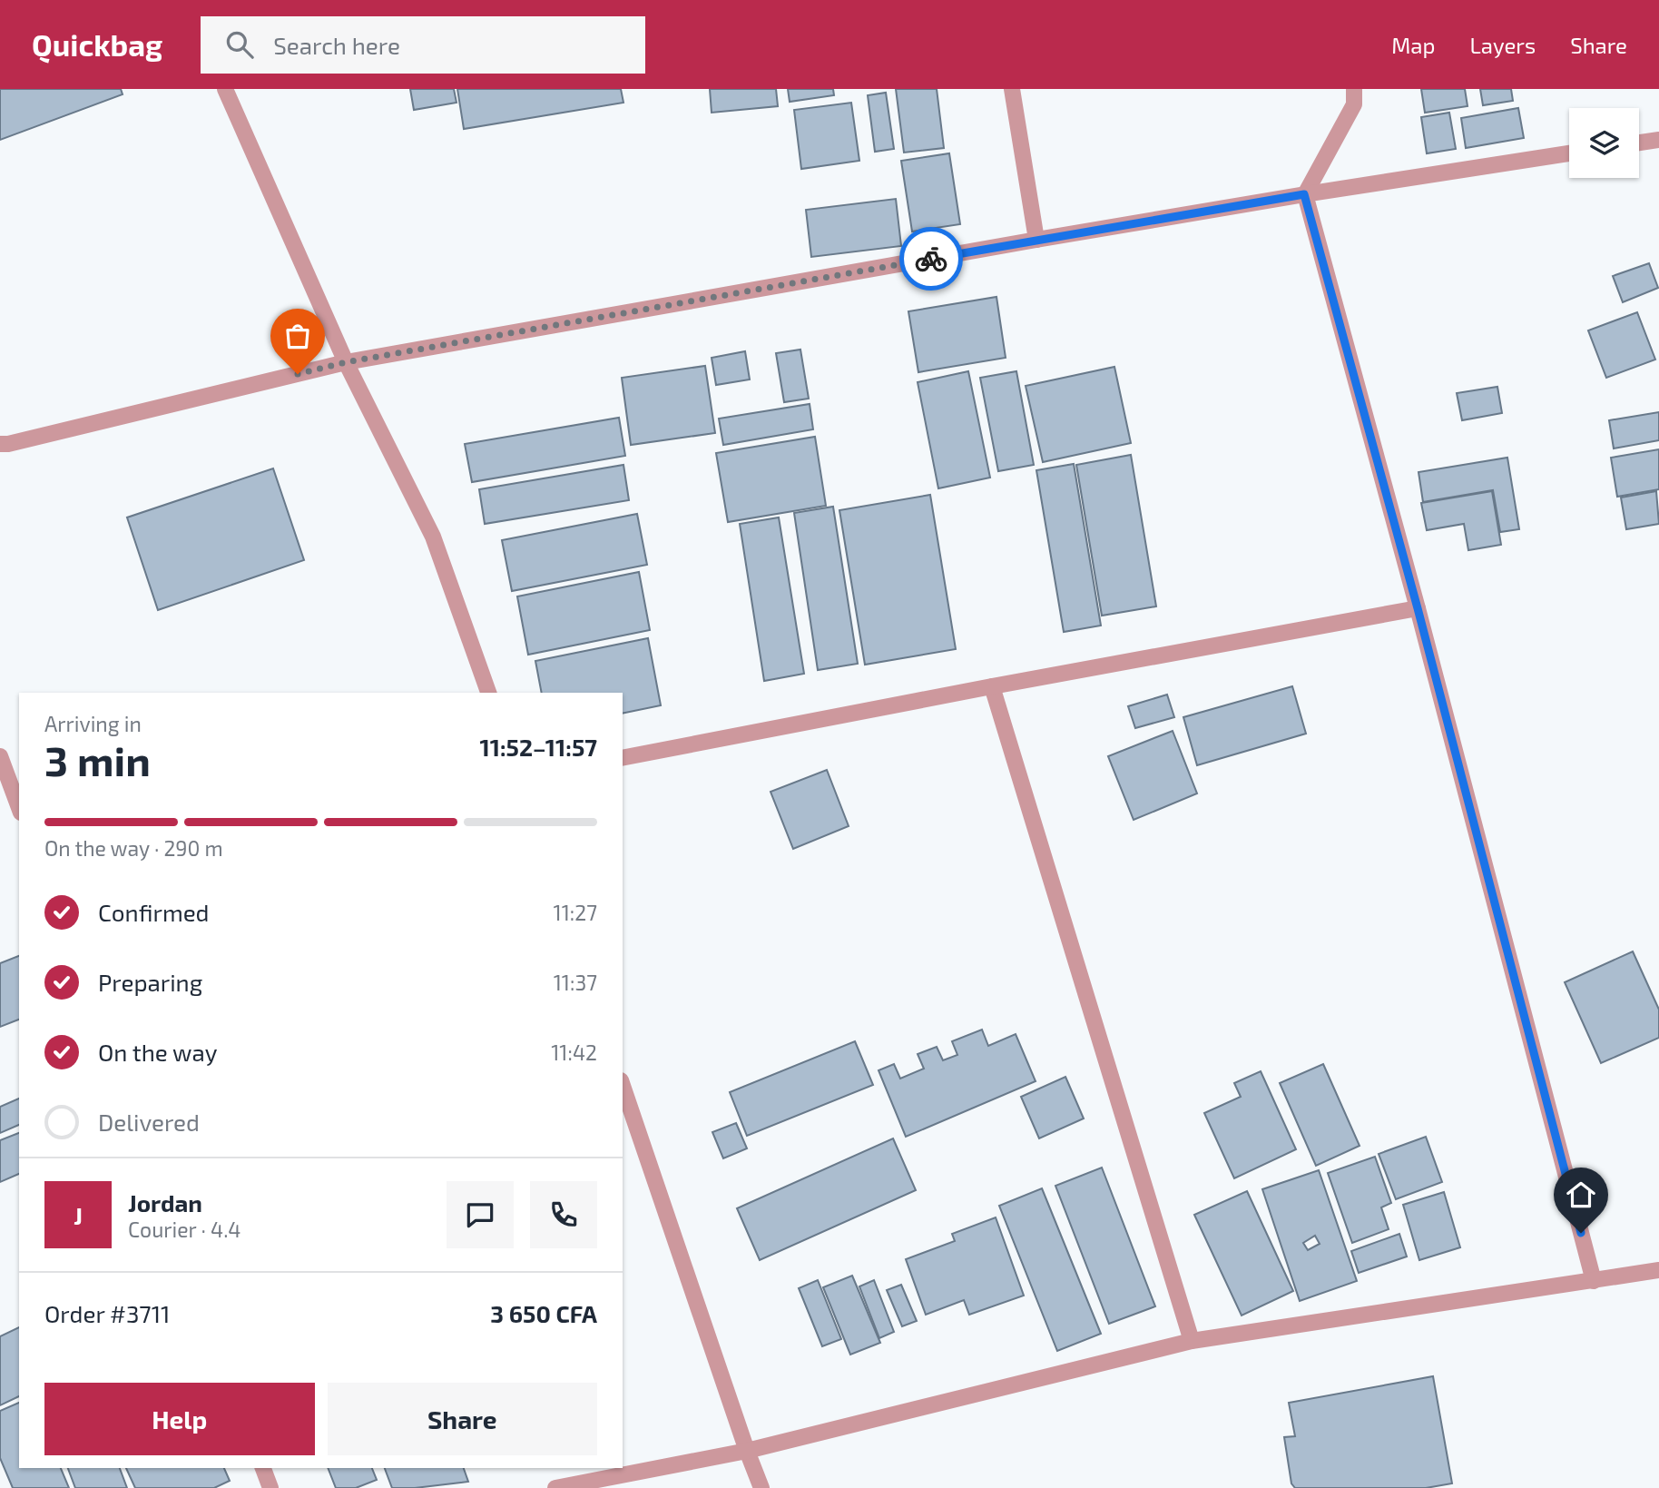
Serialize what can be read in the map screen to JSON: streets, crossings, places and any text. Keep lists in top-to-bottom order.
{
  "page": {
    "header": "Quickbag",
    "search": "Search here",
    "nav": ["Map", "Layers", "Share"],
    "heading": ["3 min", "Arriving in", "11:52–11:57"],
    "panel": [
      "Jordan",
      "Courier · 4.4",
      "Order #3711",
      "3 650 CFA"
    ],
    "bar": "On the way · 290 m",
    "list": [
      ["Confirmed", "11:27"],
      ["Preparing", "11:37"],
      ["On the way", "11:42"],
      "Delivered"
    ],
    "round": "J",
    "buttons": ["Help", "Share"]
  }
}
